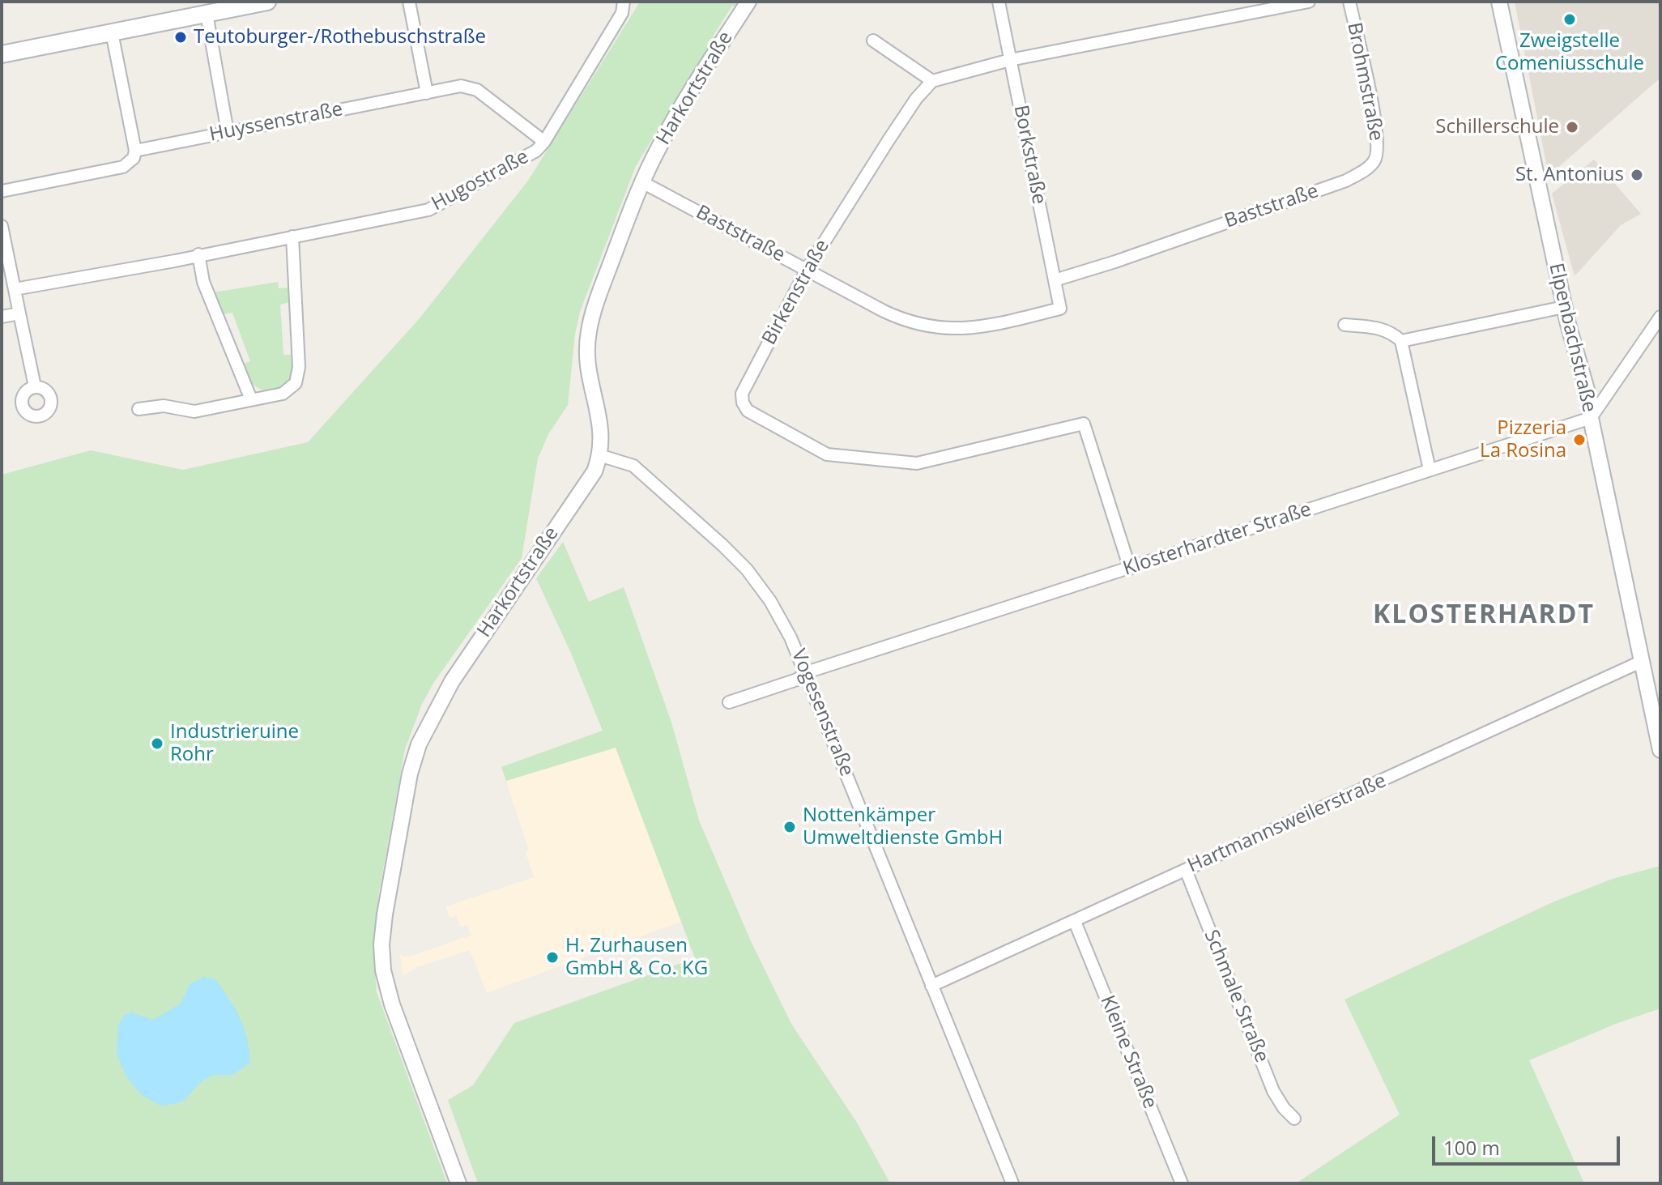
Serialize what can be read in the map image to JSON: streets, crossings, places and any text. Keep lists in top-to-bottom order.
{
  "streets": {
    "street": [
      "Brohmstraße",
      "Harkortstraße",
      "Huyssenstraße",
      "Borkstraße",
      "Hugostraße",
      "Baststraße",
      "Birkenstraße",
      "Elpenbachstraße",
      "Klosterhardter Straße",
      "Vogesenstraße",
      "Hartmannsweilerstraße",
      "Schmale Straße",
      "Kleine Straße"
    ]
  },
  "crossings": [
    ["Brohmstraße", "Baststraße"],
    ["Harkortstraße", "Baststraße"],
    ["Harkortstraße", "Vogesenstraße"],
    ["Huyssenstraße", "Hugostraße"],
    ["Borkstraße", "Baststraße"],
    ["Baststraße", "Birkenstraße"],
    ["Birkenstraße", "Klosterhardter Straße"],
    ["Elpenbachstraße", "Klosterhardter Straße"],
    ["Elpenbachstraße", "Hartmannsweilerstraße"],
    ["Klosterhardter Straße", "Vogesenstraße"],
    ["Vogesenstraße", "Hartmannsweilerstraße"],
    ["Hartmannsweilerstraße", "Schmale Straße"],
    ["Hartmannsweilerstraße", "Kleine Straße"]
  ],
  "districts": ["KLOSTERHARDT"],
  "places": [
    "Zweigstelle Comeniusschule",
    "Teutoburger-/Rothebuschstraße",
    "Schillerschule",
    "St. Antonius",
    "Pizzeria La Rosina",
    "Industrieruine Rohr",
    "Nottenkämper Umweltdienste GmbH",
    "H. Zurhausen GmbH & Co. KG"
  ],
  "scale_bar": "100 m"
}
